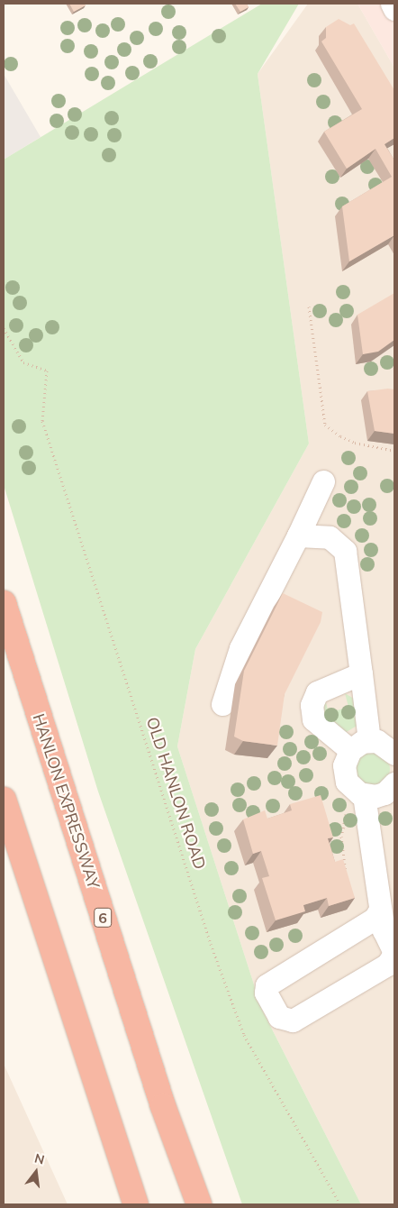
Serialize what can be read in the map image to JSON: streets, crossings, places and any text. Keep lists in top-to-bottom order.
{
  "streets": {
    "highway": ["HANLON EXPRESSWAY", "6"],
    "path": ["OLD HANLON ROAD"]
  },
  "north": "top"
}
